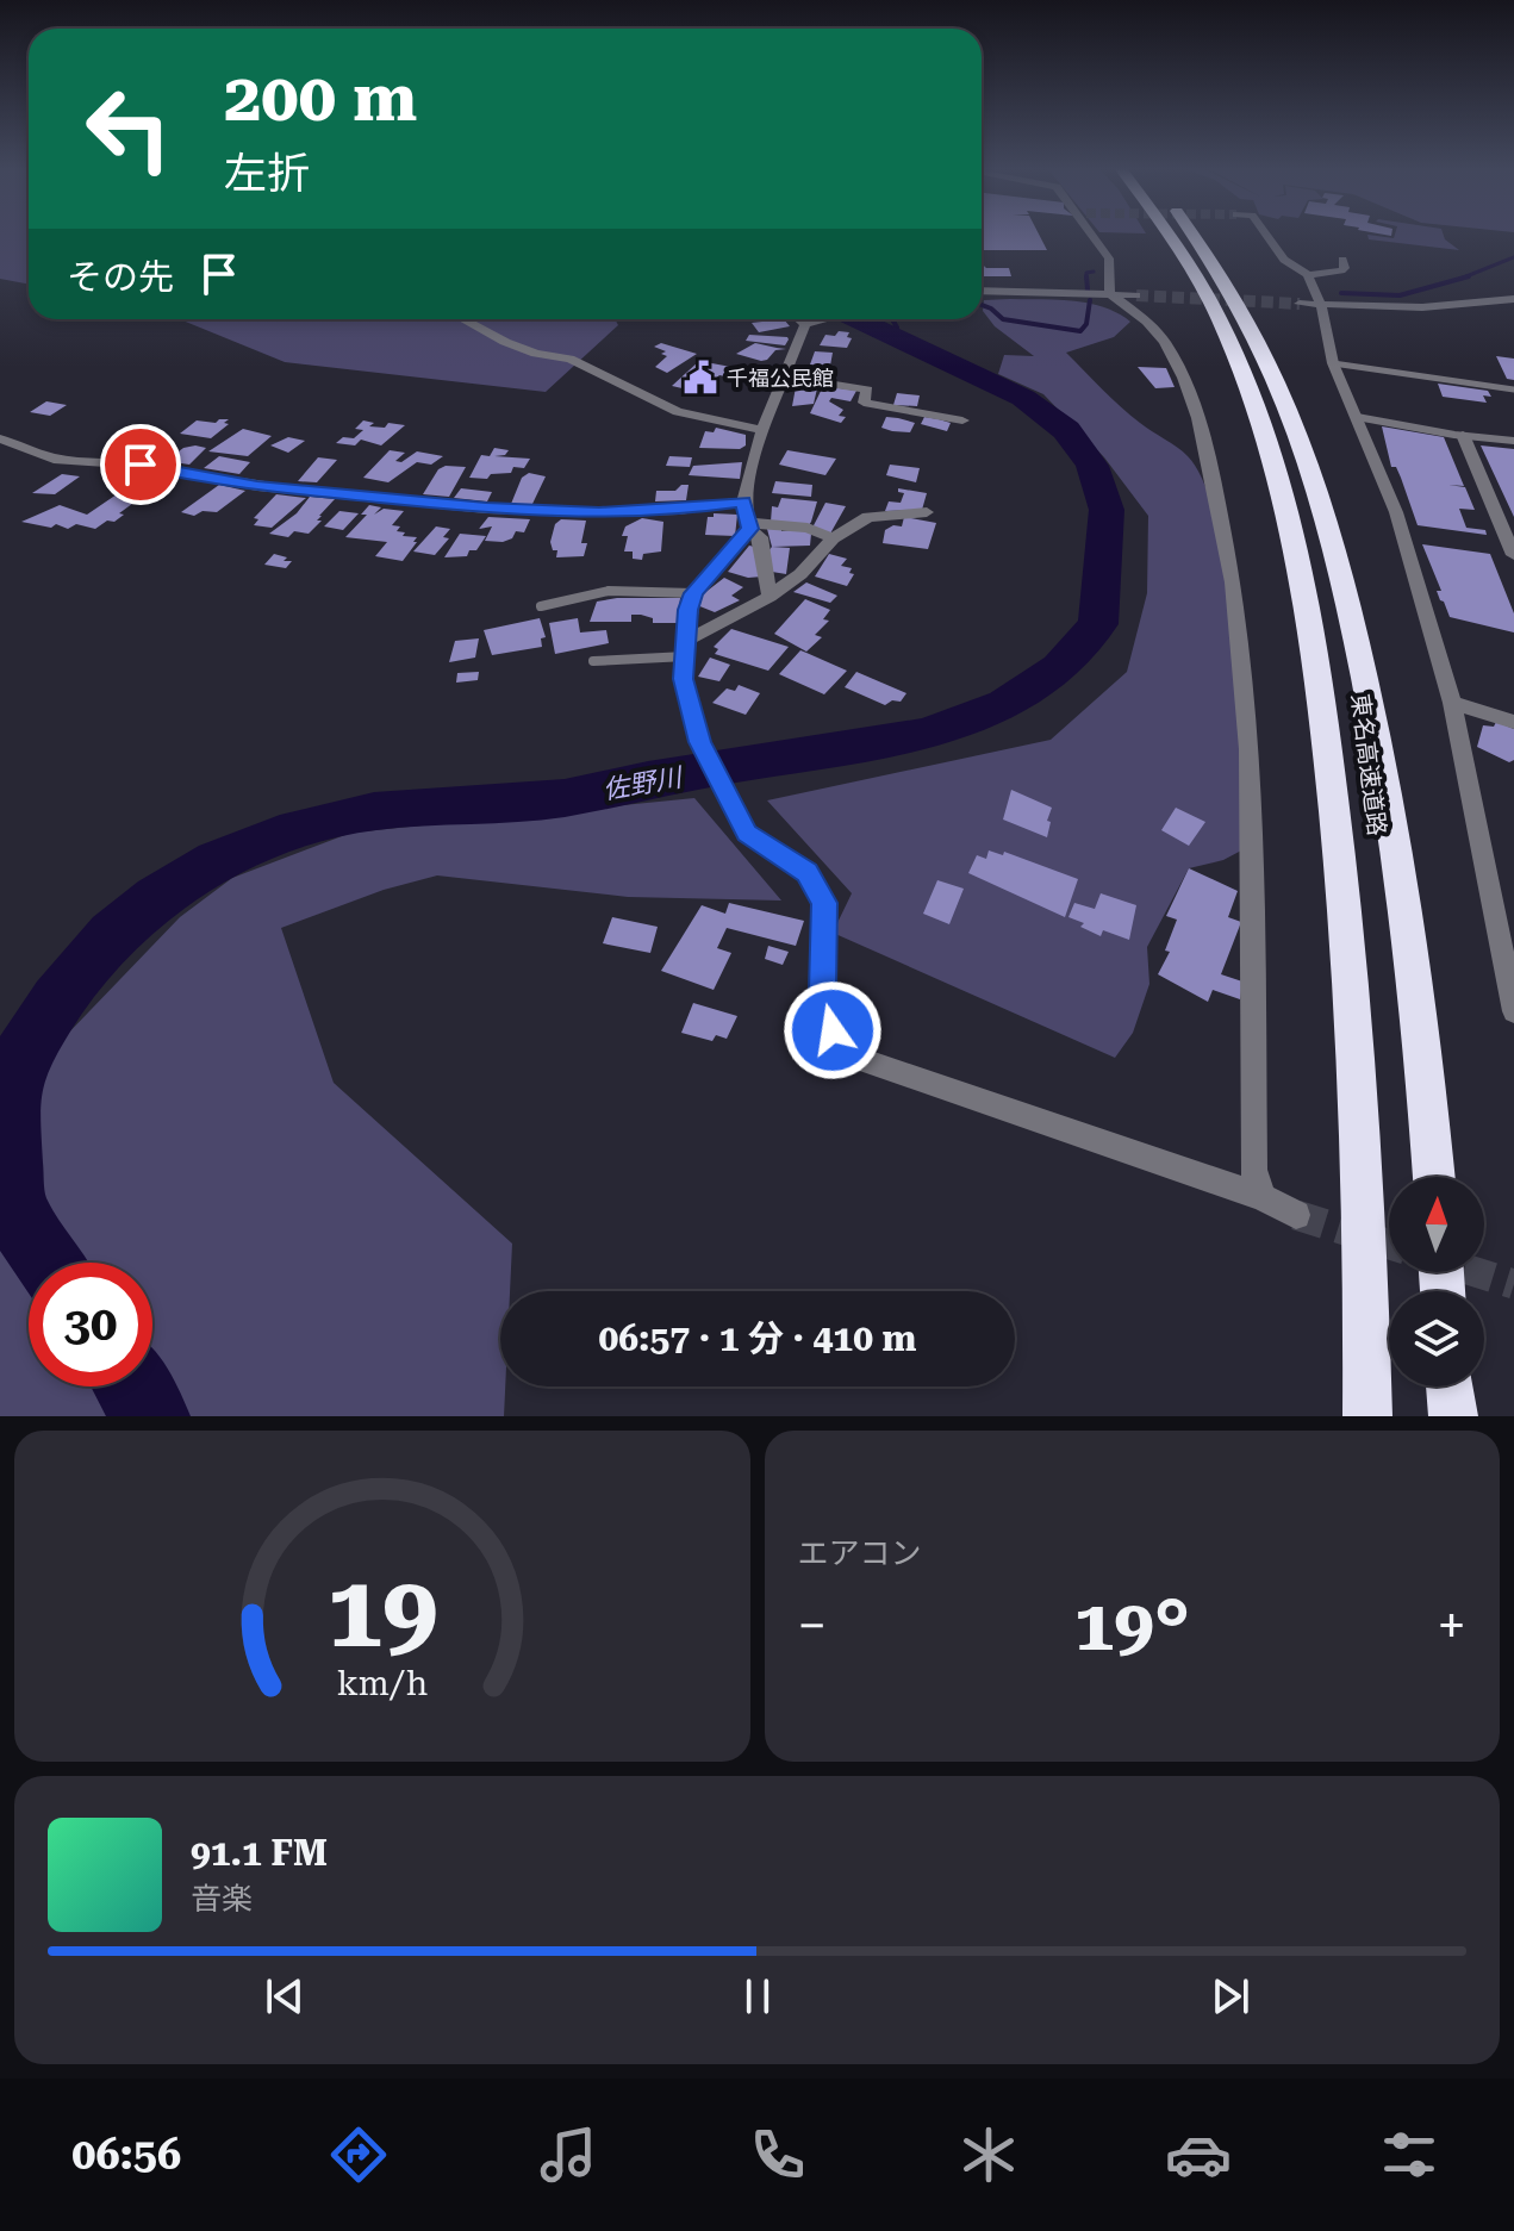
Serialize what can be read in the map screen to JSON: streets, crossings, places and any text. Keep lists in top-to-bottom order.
{
  "streets": {
    "highway": ["東名高速道路"]
  },
  "water": ["佐野川"],
  "places": {
    "public building": ["千福公民館"]
  },
  "north": "top",
  "page": {
    "turn": ["200 m", "左折"],
    "then": "その先",
    "limit": "30",
    "trip": "06:57 · 1 分 · 410 m",
    "tile": "エアコン",
    "heat": ["−", "19°", "+"],
    "song": ["91.1 FM", "音楽"],
    "tabs": "06:56",
    "gauge": ["19", "km/h"]
  }
}
